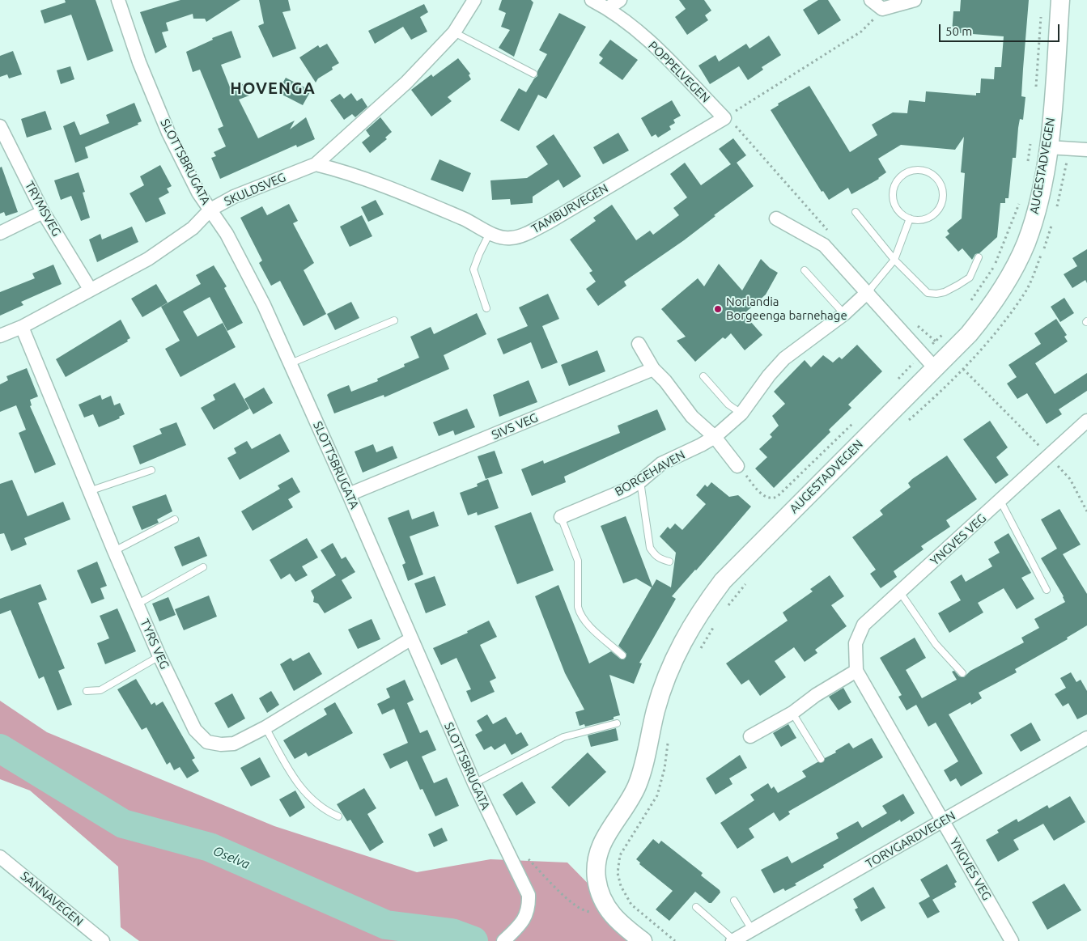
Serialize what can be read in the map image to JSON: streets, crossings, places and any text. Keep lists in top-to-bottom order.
{
  "streets": {
    "main road": ["AUGESTADVEGEN"],
    "street": [
      "POPPELVEGEN",
      "SLOTTSBRUGATA",
      "SKULDSVEG",
      "TRYMSVEG",
      "TAMBURVEGEN",
      "SIVS VEG",
      "BORGEHAVEN",
      "YNGVES VEG",
      "TYRS VEG",
      "TORVGARDVEGEN",
      "SANNAVEGEN"
    ]
  },
  "crossings": [
    ["POPPELVEGEN", "TAMBURVEGEN"],
    ["SLOTTSBRUGATA", "SKULDSVEG"],
    ["SLOTTSBRUGATA", "SIVS VEG"],
    ["SLOTTSBRUGATA", "TYRS VEG"],
    ["SKULDSVEG", "TRYMSVEG"],
    ["SKULDSVEG", "TAMBURVEGEN"],
    ["SKULDSVEG", "TYRS VEG"],
    ["YNGVES VEG", "TORVGARDVEGEN"]
  ],
  "districts": ["HOVENGA"],
  "water": ["Oselva"],
  "places": ["Norlandia Borgeenga barnehage"],
  "scale_bar": "50 m"
}
